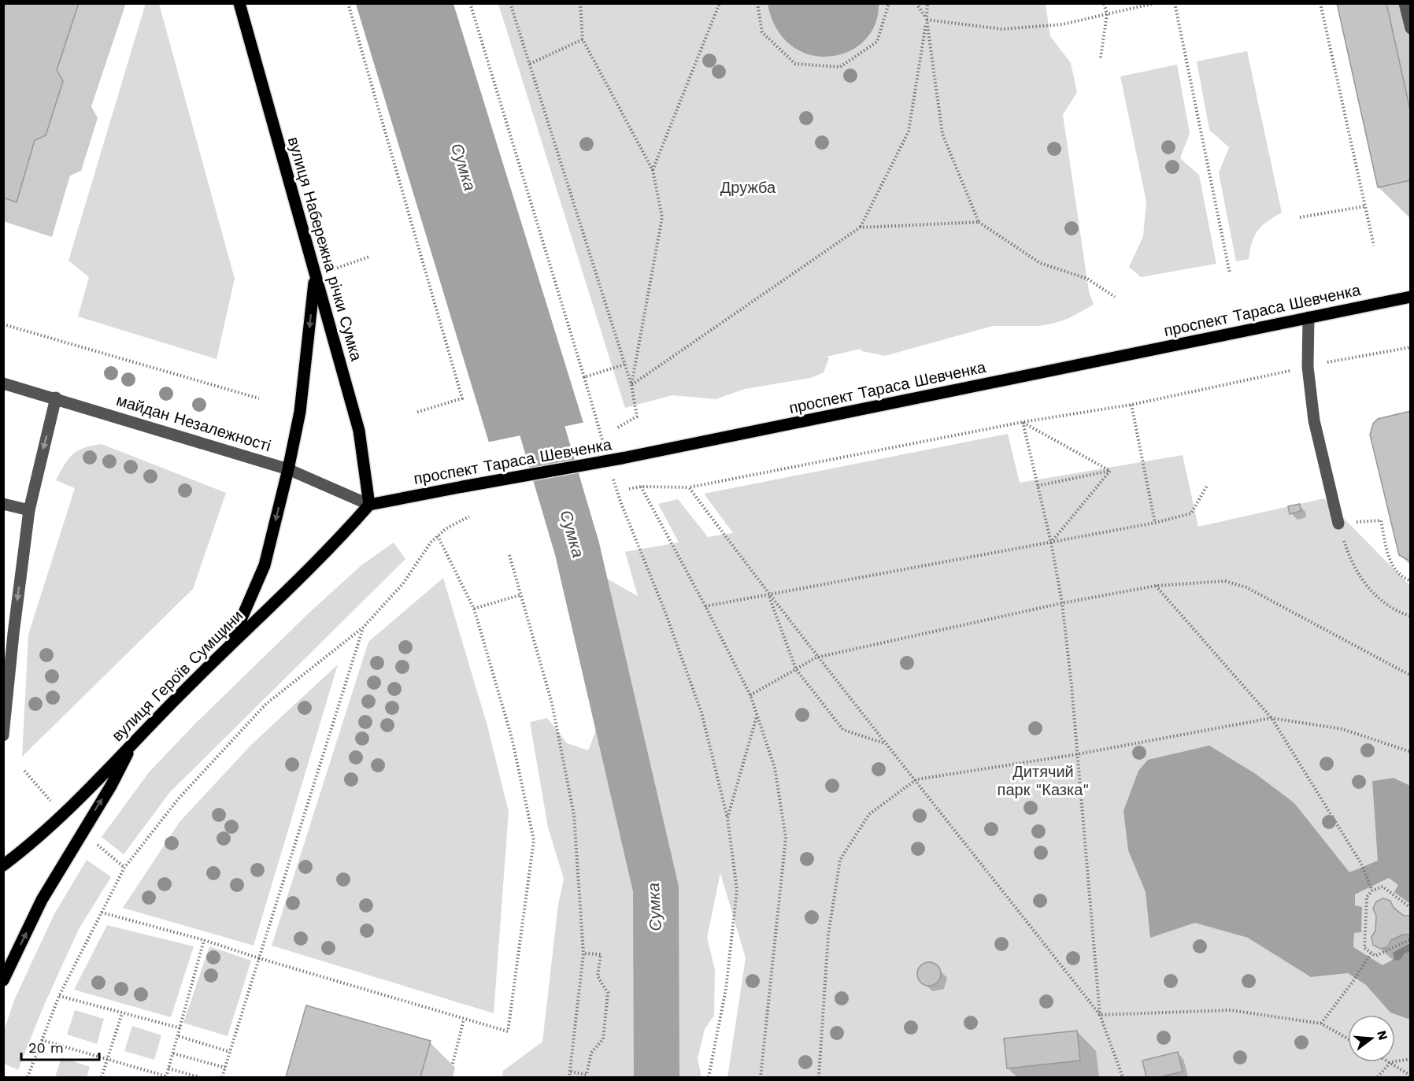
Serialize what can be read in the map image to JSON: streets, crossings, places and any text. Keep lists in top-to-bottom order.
{
  "streets": {
    "main road": ["вулиця Набережна річки Сумка", "проспект Тараса Шевченка", "вулиця Героїв Сумщини"],
    "street": ["майдан Незалежності"]
  },
  "crossings": [
    ["вулиця Набережна річки Сумка", "проспект Тараса Шевченка"],
    ["вулиця Набережна річки Сумка", "майдан Незалежності"],
    ["вулиця Набережна річки Сумка", "вулиця Героїв Сумщини"],
    ["проспект Тараса Шевченка", "майдан Незалежності"],
    ["проспект Тараса Шевченка", "вулиця Героїв Сумщини"],
    ["майдан Незалежності", "вулиця Героїв Сумщини"]
  ],
  "water": ["Сумка"],
  "parks": ["Дружба", "Дитячий парк \"Казка\""],
  "scale_bar": "20 m",
  "north": "right"
}
